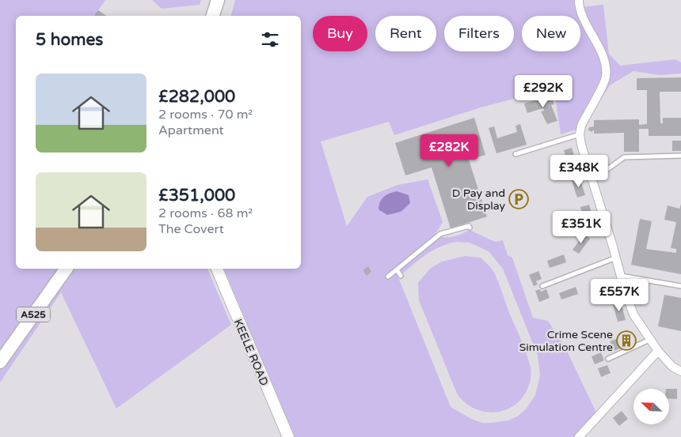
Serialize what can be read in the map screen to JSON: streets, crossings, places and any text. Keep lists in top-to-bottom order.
{
  "streets": {
    "main road": ["A525"],
    "street": ["KEELE ROAD"]
  },
  "places": {
    "parking": ["D Pay and Display"],
    "building": ["Crime Scene Simulation Centre"]
  },
  "north": "top left",
  "page": {
    "chip": [
      "Buy",
      "Rent",
      "Filters",
      "New"
    ],
    "heading": "5 homes",
    "list": [
      {
        "name": "£282,000",
        "note": "2 rooms · 70 m² · Apartment"
      },
      {
        "name": "£351,000",
        "note": "2 rooms · 68 m² · The Covert"
      }
    ],
    "price": [
      "£292K",
      "£282K",
      "£348K",
      "£351K",
      "£557K"
    ]
  }
}
